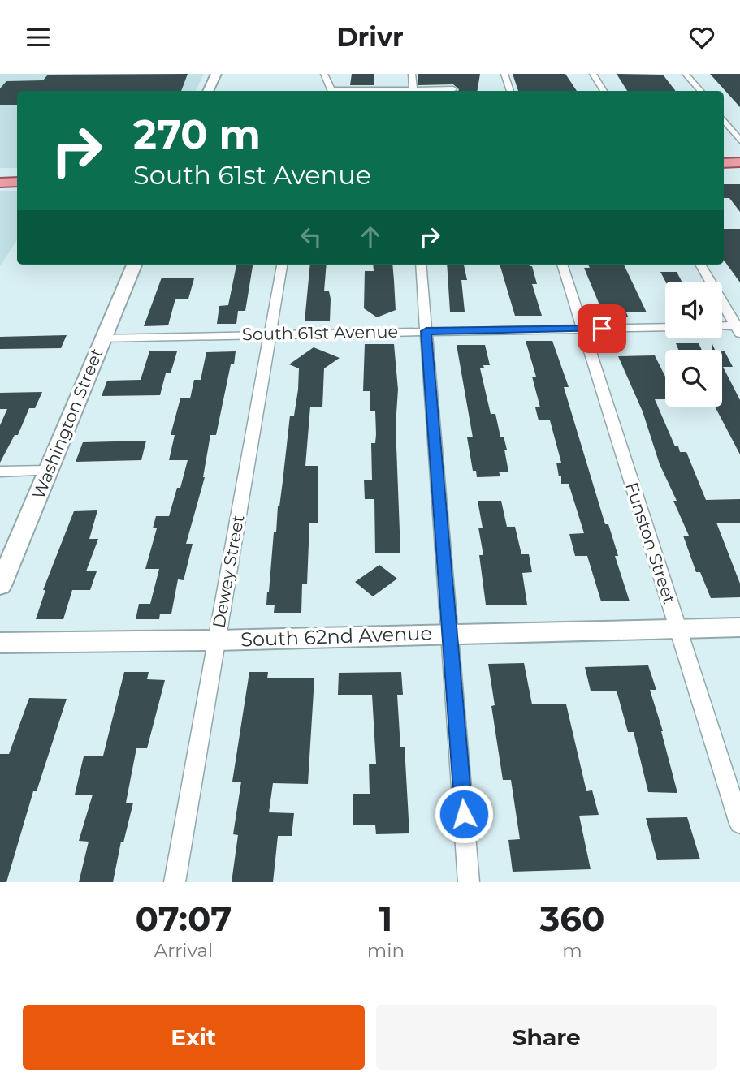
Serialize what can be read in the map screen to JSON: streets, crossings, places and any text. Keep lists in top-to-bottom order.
{
  "streets": {
    "street": [
      "South 61st Avenue",
      "Washington Street",
      "Funston Street",
      "Dewey Street",
      "South 62nd Avenue"
    ]
  },
  "crossings": [
    ["South 61st Avenue", "Washington Street"],
    ["South 61st Avenue", "Funston Street"],
    ["South 61st Avenue", "Dewey Street"],
    ["Funston Street", "South 62nd Avenue"],
    ["Dewey Street", "South 62nd Avenue"]
  ],
  "page": {
    "header": "Drivr",
    "turn": ["270 m", "South 61st Avenue"],
    "eta": [
      "07:07",
      "Arrival",
      "1",
      "min",
      "360",
      "m"
    ],
    "buttons": ["Exit", "Share"]
  }
}
